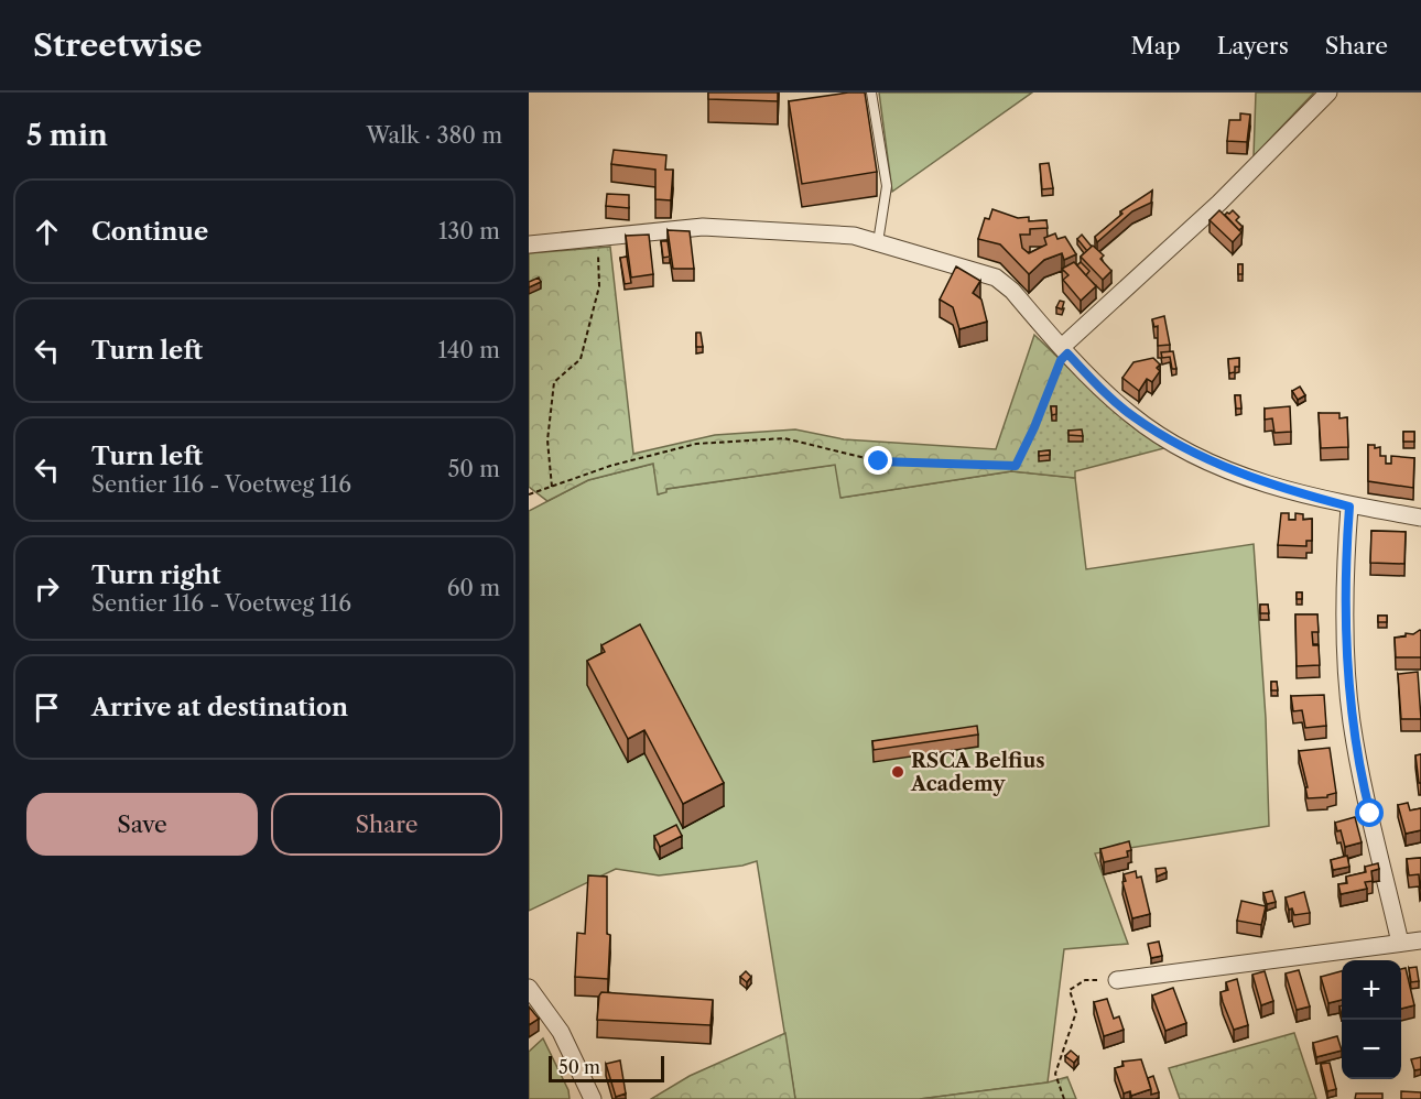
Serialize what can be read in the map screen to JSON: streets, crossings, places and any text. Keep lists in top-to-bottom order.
{
  "places": ["RSCA Belfius Academy"],
  "scale_bar": "50 m",
  "page": {
    "header": "Streetwise",
    "nav": ["Map", "Layers", "Share"],
    "heading": ["5 min", "Walk · 380 m"],
    "list": [
      ["Continue", "130 m"],
      ["Turn left", "140 m"],
      ["Turn left", "Sentier 116 - Voetweg 116", "50 m"],
      ["Turn right", "Sentier 116 - Voetweg 116", "60 m"],
      "Arrive at destination"
    ],
    "buttons": ["Save", "Share"],
    "map_buttons": ["+", "−"],
    "scale": "50 m"
  }
}
